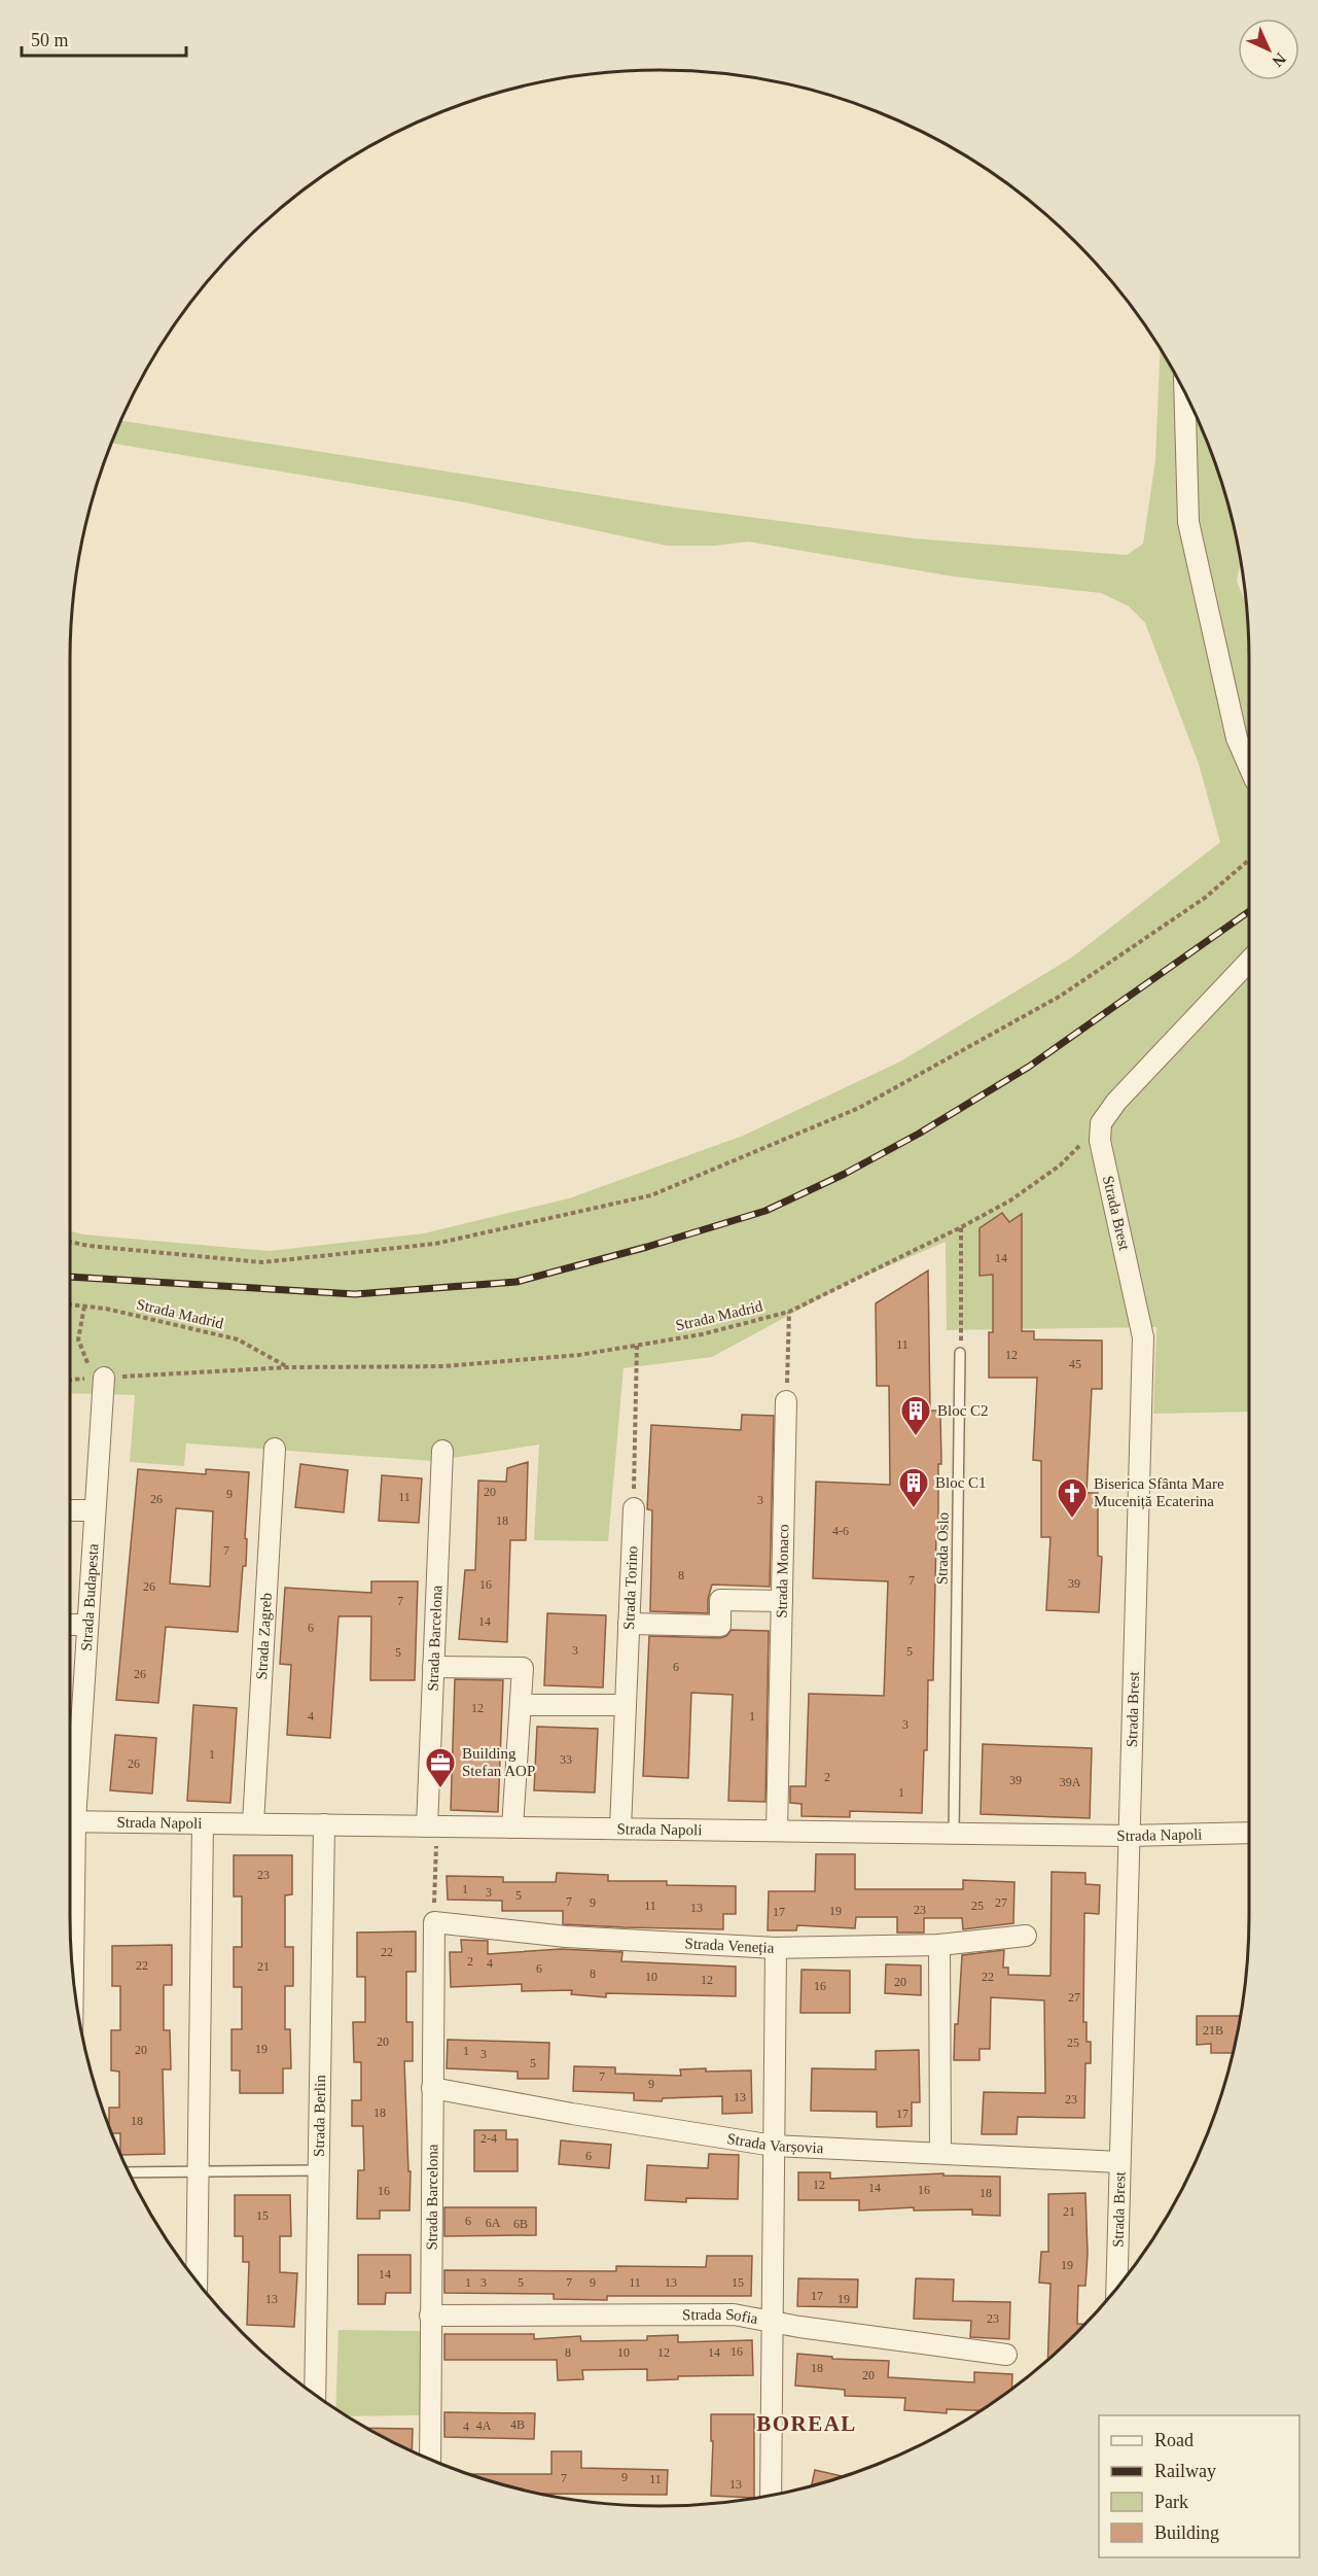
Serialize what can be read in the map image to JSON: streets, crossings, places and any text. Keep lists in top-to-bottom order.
{
  "streets": {
    "street": [
      "Strada Brest",
      "Strada Monaco",
      "Strada Torino",
      "Strada Budapesta",
      "Strada Zagreb",
      "Strada Barcelona",
      "Strada Napoli",
      "Strada Veneția",
      "Strada Berlin",
      "Strada Varșovia",
      "Strada Sofia"
    ],
    "lane": ["Strada Oslo"],
    "path": ["Strada Madrid"]
  },
  "crossings": [
    ["Strada Brest", "Strada Madrid"],
    ["Strada Brest", "Strada Napoli"],
    ["Strada Brest", "Strada Varșovia"],
    ["Strada Madrid", "Strada Budapesta"],
    ["Strada Oslo", "Strada Napoli"],
    ["Strada Monaco", "Strada Napoli"],
    ["Strada Torino", "Strada Napoli"],
    ["Strada Zagreb", "Strada Napoli"],
    ["Strada Barcelona", "Strada Napoli"],
    ["Strada Barcelona", "Strada Veneția"],
    ["Strada Barcelona", "Strada Varșovia"],
    ["Strada Barcelona", "Strada Sofia"],
    ["Strada Napoli", "Strada Berlin"]
  ],
  "districts": ["BOREAL"],
  "places": {
    "building": ["Bloc C2", "Bloc C1"],
    "church": ["Biserica Sfânta Mare Muceniță Ecaterina"],
    "office": ["Building Stefan AOP"]
  },
  "house_numbers": [
    "14",
    "11",
    "12",
    "45",
    "20",
    "9",
    "11",
    "26",
    "3",
    "18",
    "4-6",
    "7",
    "8",
    "7",
    "39",
    "16",
    "26",
    "7",
    "14",
    "6",
    "3",
    "5",
    "5",
    "6",
    "26",
    "12",
    "4",
    "1",
    "3",
    "1",
    "33",
    "26",
    "2",
    "39",
    "39A",
    "1",
    "23",
    "1",
    "3",
    "5",
    "7",
    "9",
    "27",
    "11",
    "25",
    "13",
    "23",
    "19",
    "17",
    "22",
    "2",
    "4",
    "22",
    "21",
    "6",
    "8",
    "10",
    "22",
    "12",
    "20",
    "16",
    "27",
    "21B",
    "20",
    "25",
    "19",
    "20",
    "1",
    "3",
    "5",
    "7",
    "9",
    "13",
    "23",
    "18",
    "17",
    "18",
    "2-4",
    "6",
    "12",
    "14",
    "16",
    "16",
    "18",
    "21",
    "15",
    "6",
    "6A",
    "6B",
    "19",
    "14",
    "1",
    "3",
    "5",
    "7",
    "9",
    "11",
    "13",
    "15",
    "17",
    "13",
    "19",
    "23",
    "16",
    "8",
    "10",
    "12",
    "14",
    "18",
    "20",
    "4B",
    "4A",
    "4",
    "9",
    "7",
    "11",
    "13"
  ],
  "legend": [
    "Road",
    "Railway",
    "Park",
    "Building"
  ],
  "scale_bar": "50 m",
  "north": "bottom right"
}
